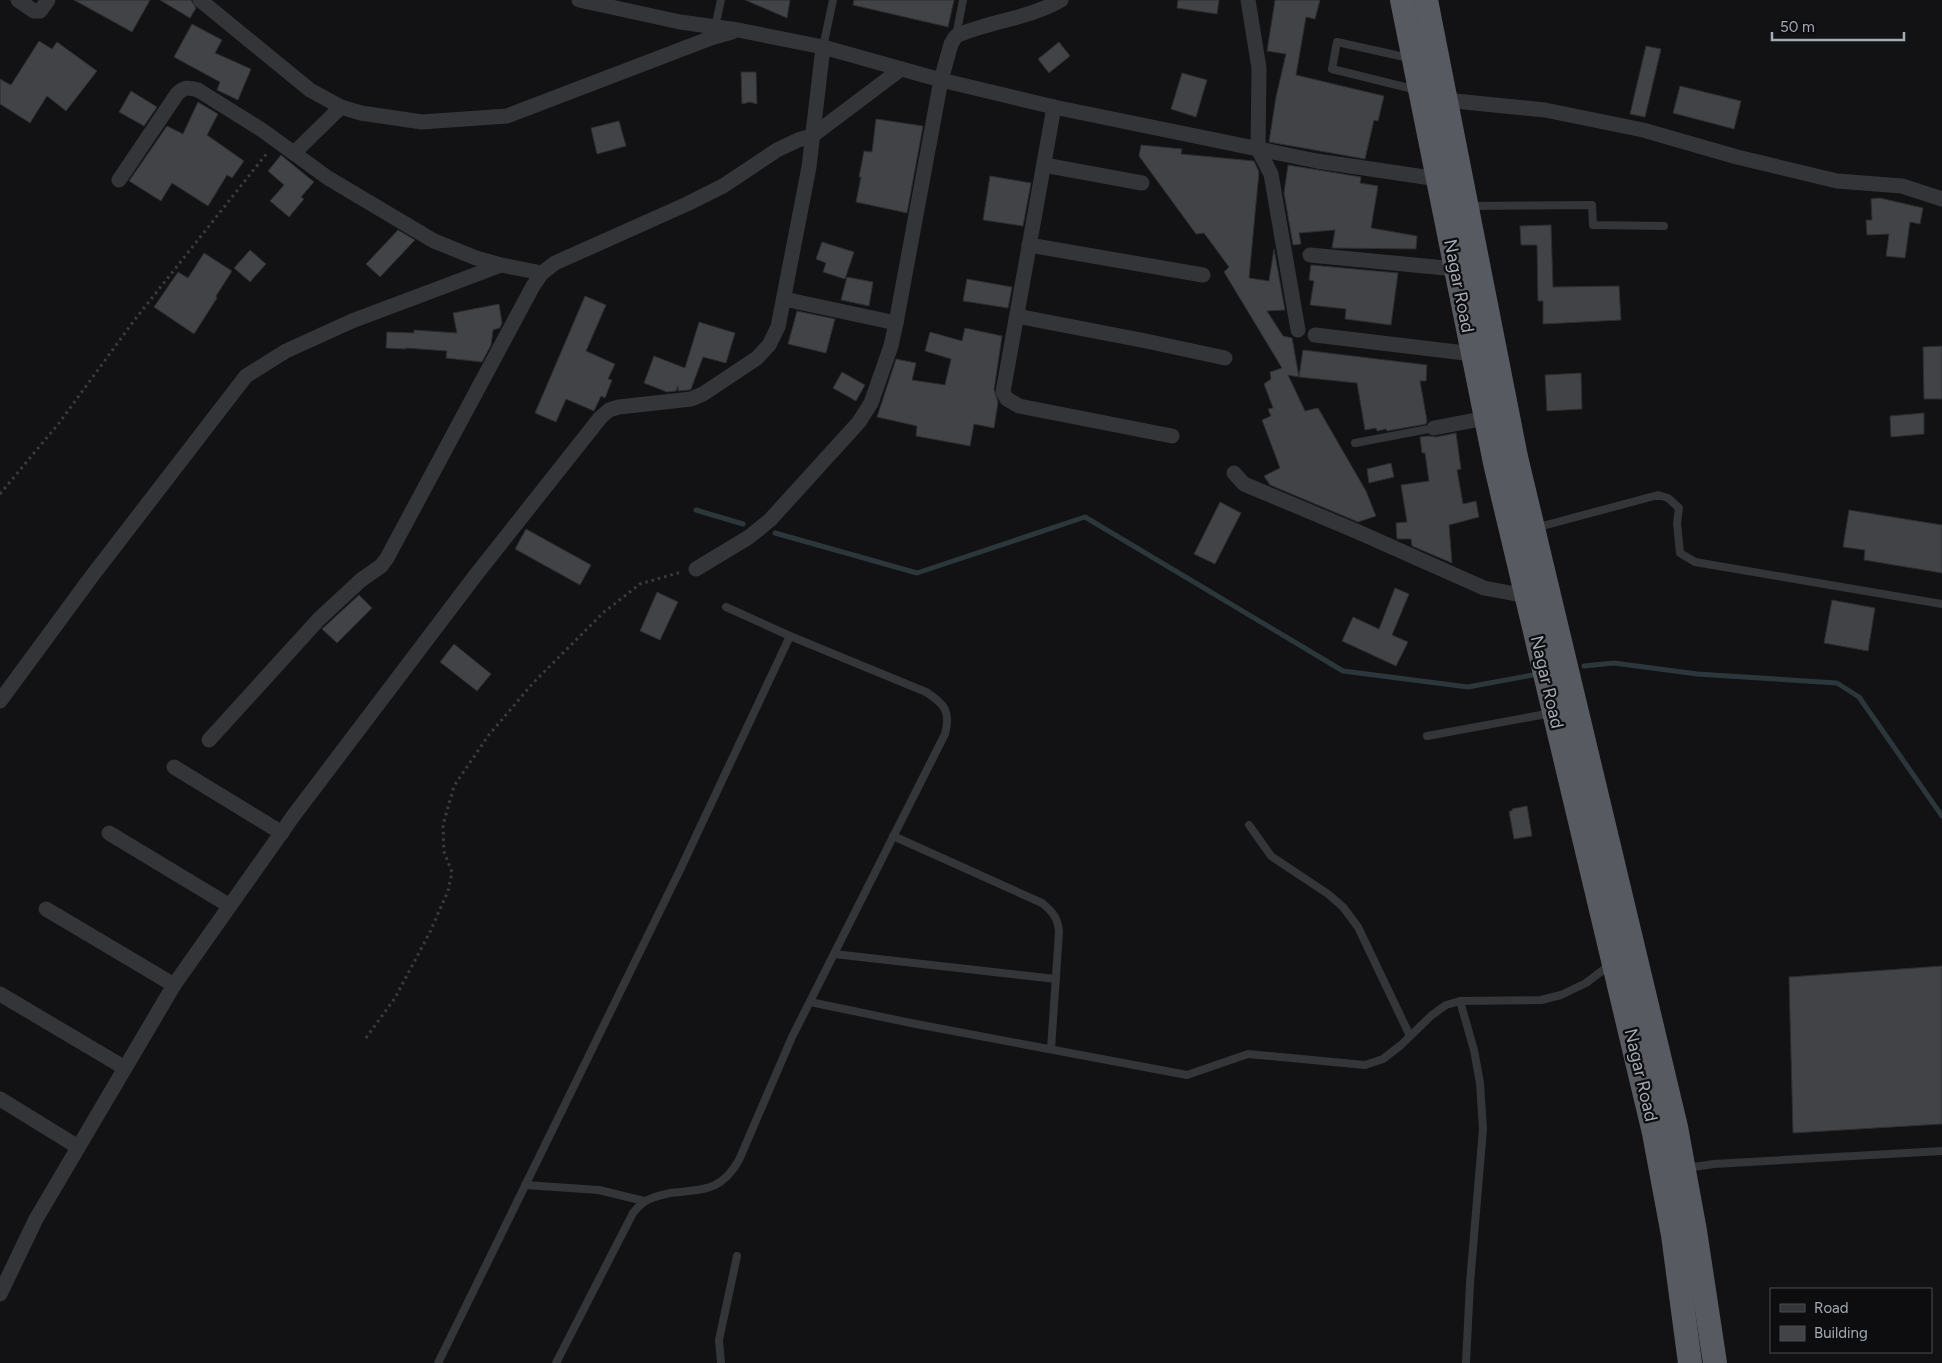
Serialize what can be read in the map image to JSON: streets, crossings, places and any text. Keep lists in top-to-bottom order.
{
  "streets": {
    "highway": ["Nagar Road"]
  },
  "legend": ["Road", "Building"],
  "scale_bar": "50 m"
}
